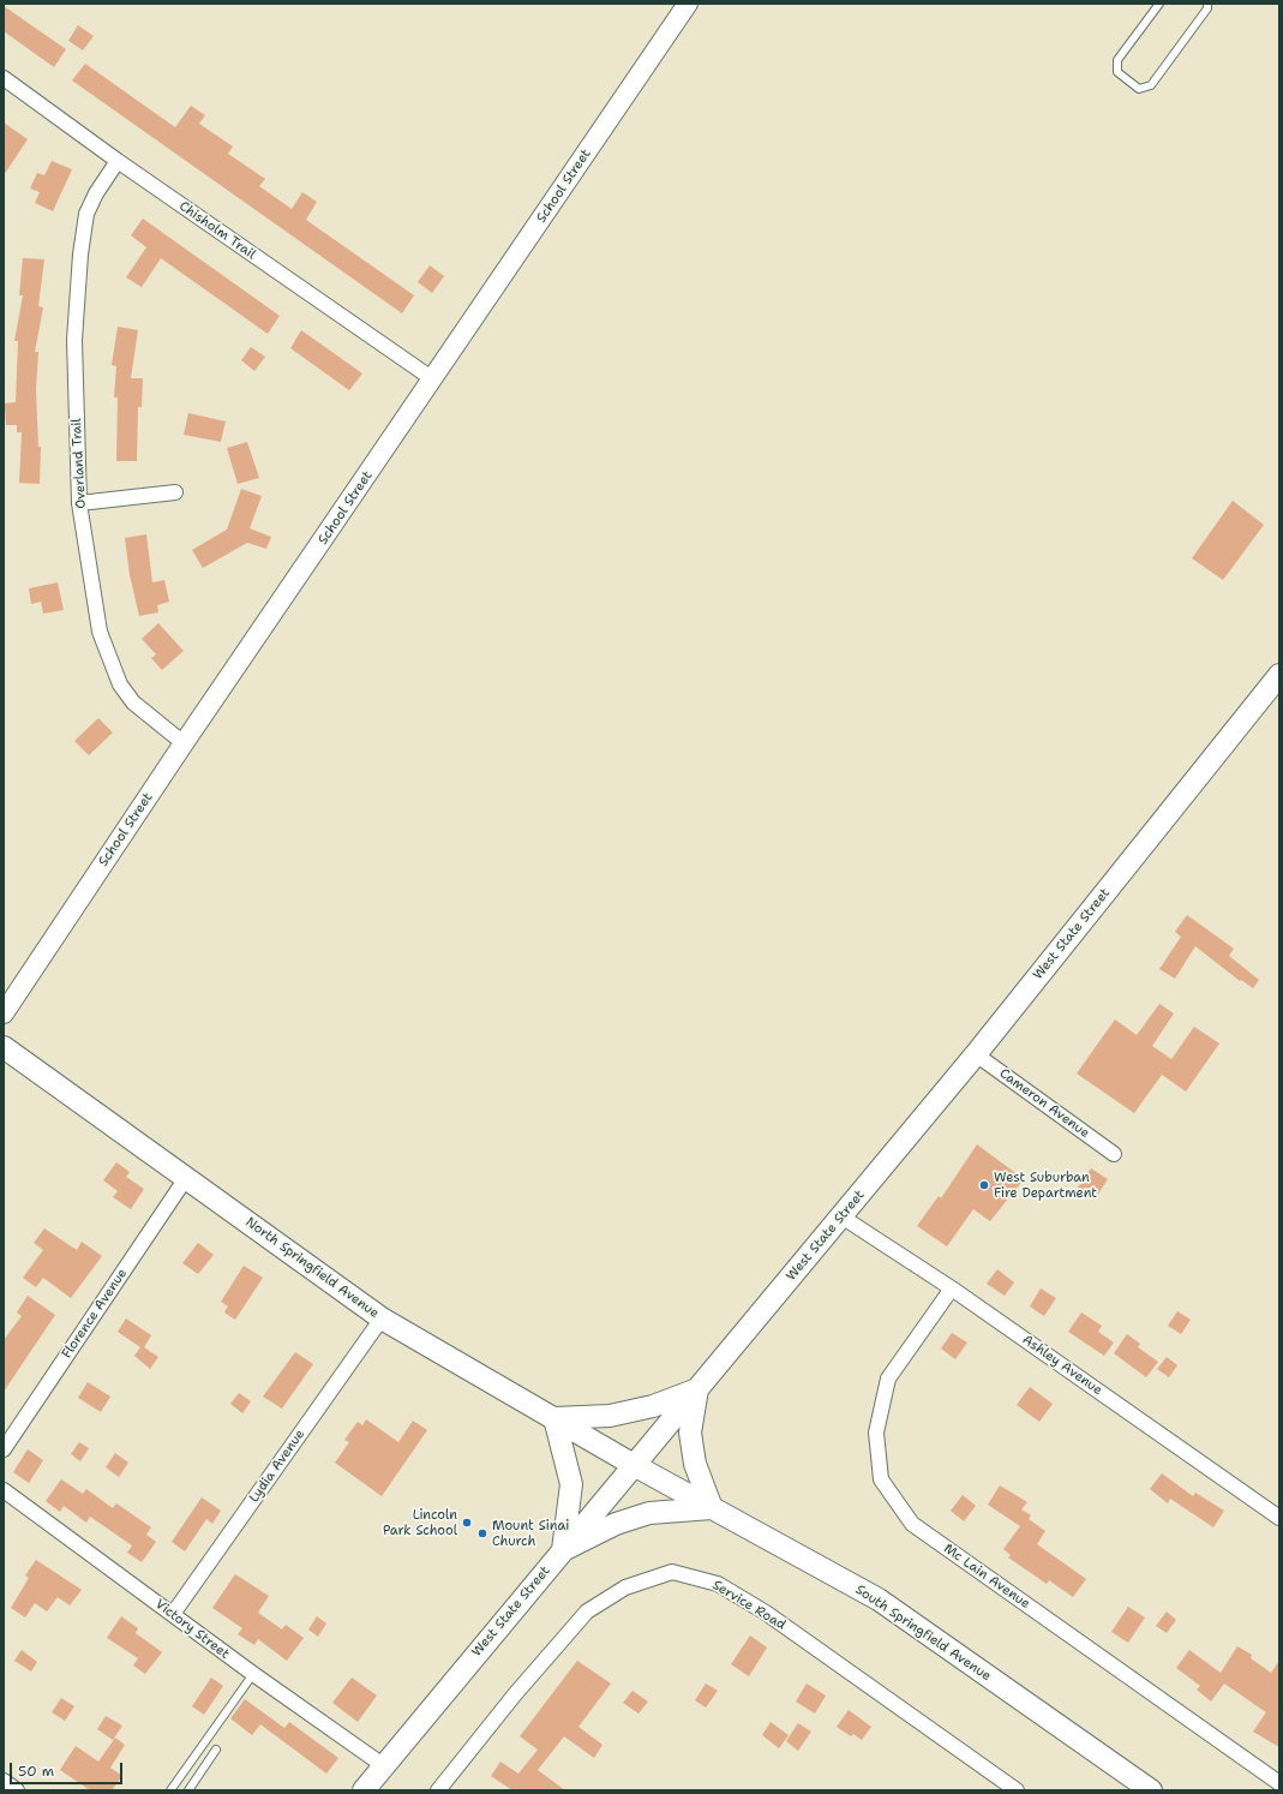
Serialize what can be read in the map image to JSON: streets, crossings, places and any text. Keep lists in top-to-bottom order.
{
  "streets": {
    "main road": [
      "School Street",
      "West State Street",
      "North Springfield Avenue",
      "South Springfield Avenue"
    ],
    "street": [
      "Chisholm Trail",
      "Overland Trail",
      "Cameron Avenue",
      "Florence Avenue",
      "Ashley Avenue",
      "Lydia Avenue",
      "Mc Lain Avenue",
      "Service Road",
      "Victory Street"
    ]
  },
  "crossings": [
    ["School Street", "Chisholm Trail"],
    ["School Street", "Overland Trail"],
    ["Chisholm Trail", "Overland Trail"],
    ["West State Street", "Cameron Avenue"],
    ["West State Street", "North Springfield Avenue"],
    ["West State Street", "Ashley Avenue"],
    ["West State Street", "Victory Street"],
    ["West State Street", "South Springfield Avenue"],
    ["North Springfield Avenue", "Florence Avenue"],
    ["North Springfield Avenue", "Lydia Avenue"],
    ["North Springfield Avenue", "South Springfield Avenue"],
    ["Ashley Avenue", "Mc Lain Avenue"],
    ["Lydia Avenue", "Victory Street"]
  ],
  "places": ["West Suburban Fire Department", "Lincoln Park School", "Mount Sinai Church"],
  "scale_bar": "50 m"
}
